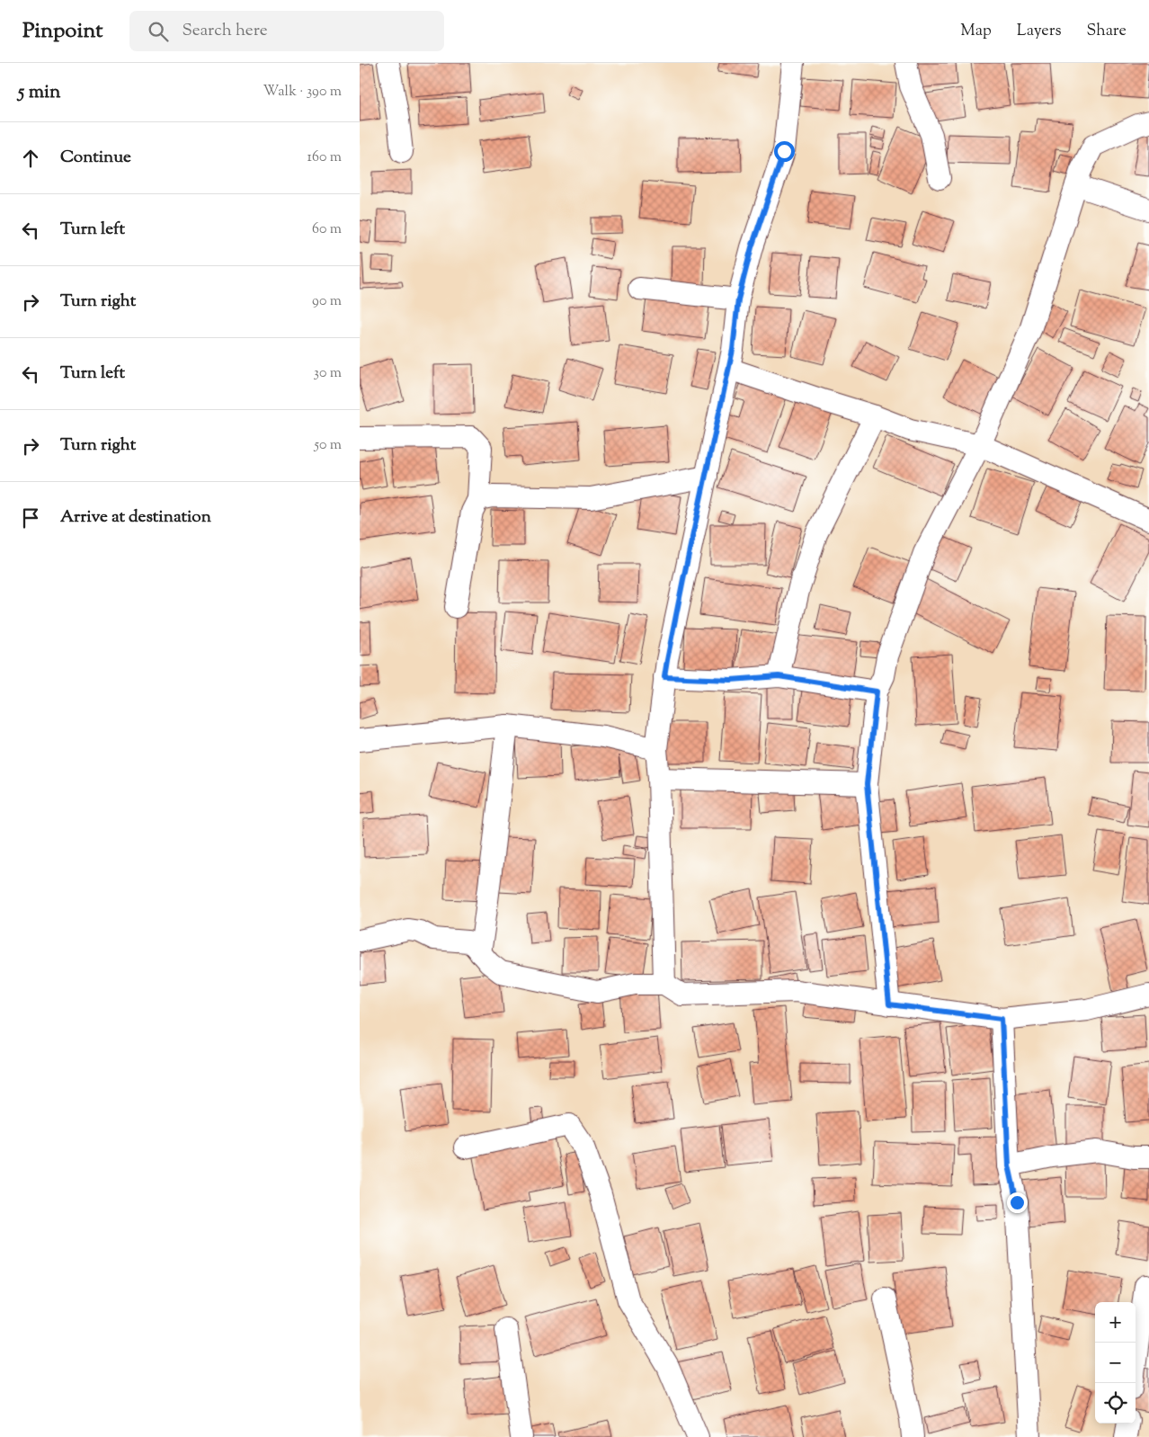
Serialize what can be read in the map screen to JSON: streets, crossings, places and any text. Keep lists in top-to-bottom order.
{
  "page": {
    "header": "Pinpoint",
    "search": "Search here",
    "nav": ["Map", "Layers", "Share"],
    "heading": ["5 min", "Walk · 390 m"],
    "list": [
      ["Continue", "160 m"],
      ["Turn left", "60 m"],
      ["Turn right", "90 m"],
      ["Turn left", "30 m"],
      ["Turn right", "50 m"],
      "Arrive at destination"
    ],
    "map_buttons": ["+", "−"]
  }
}
